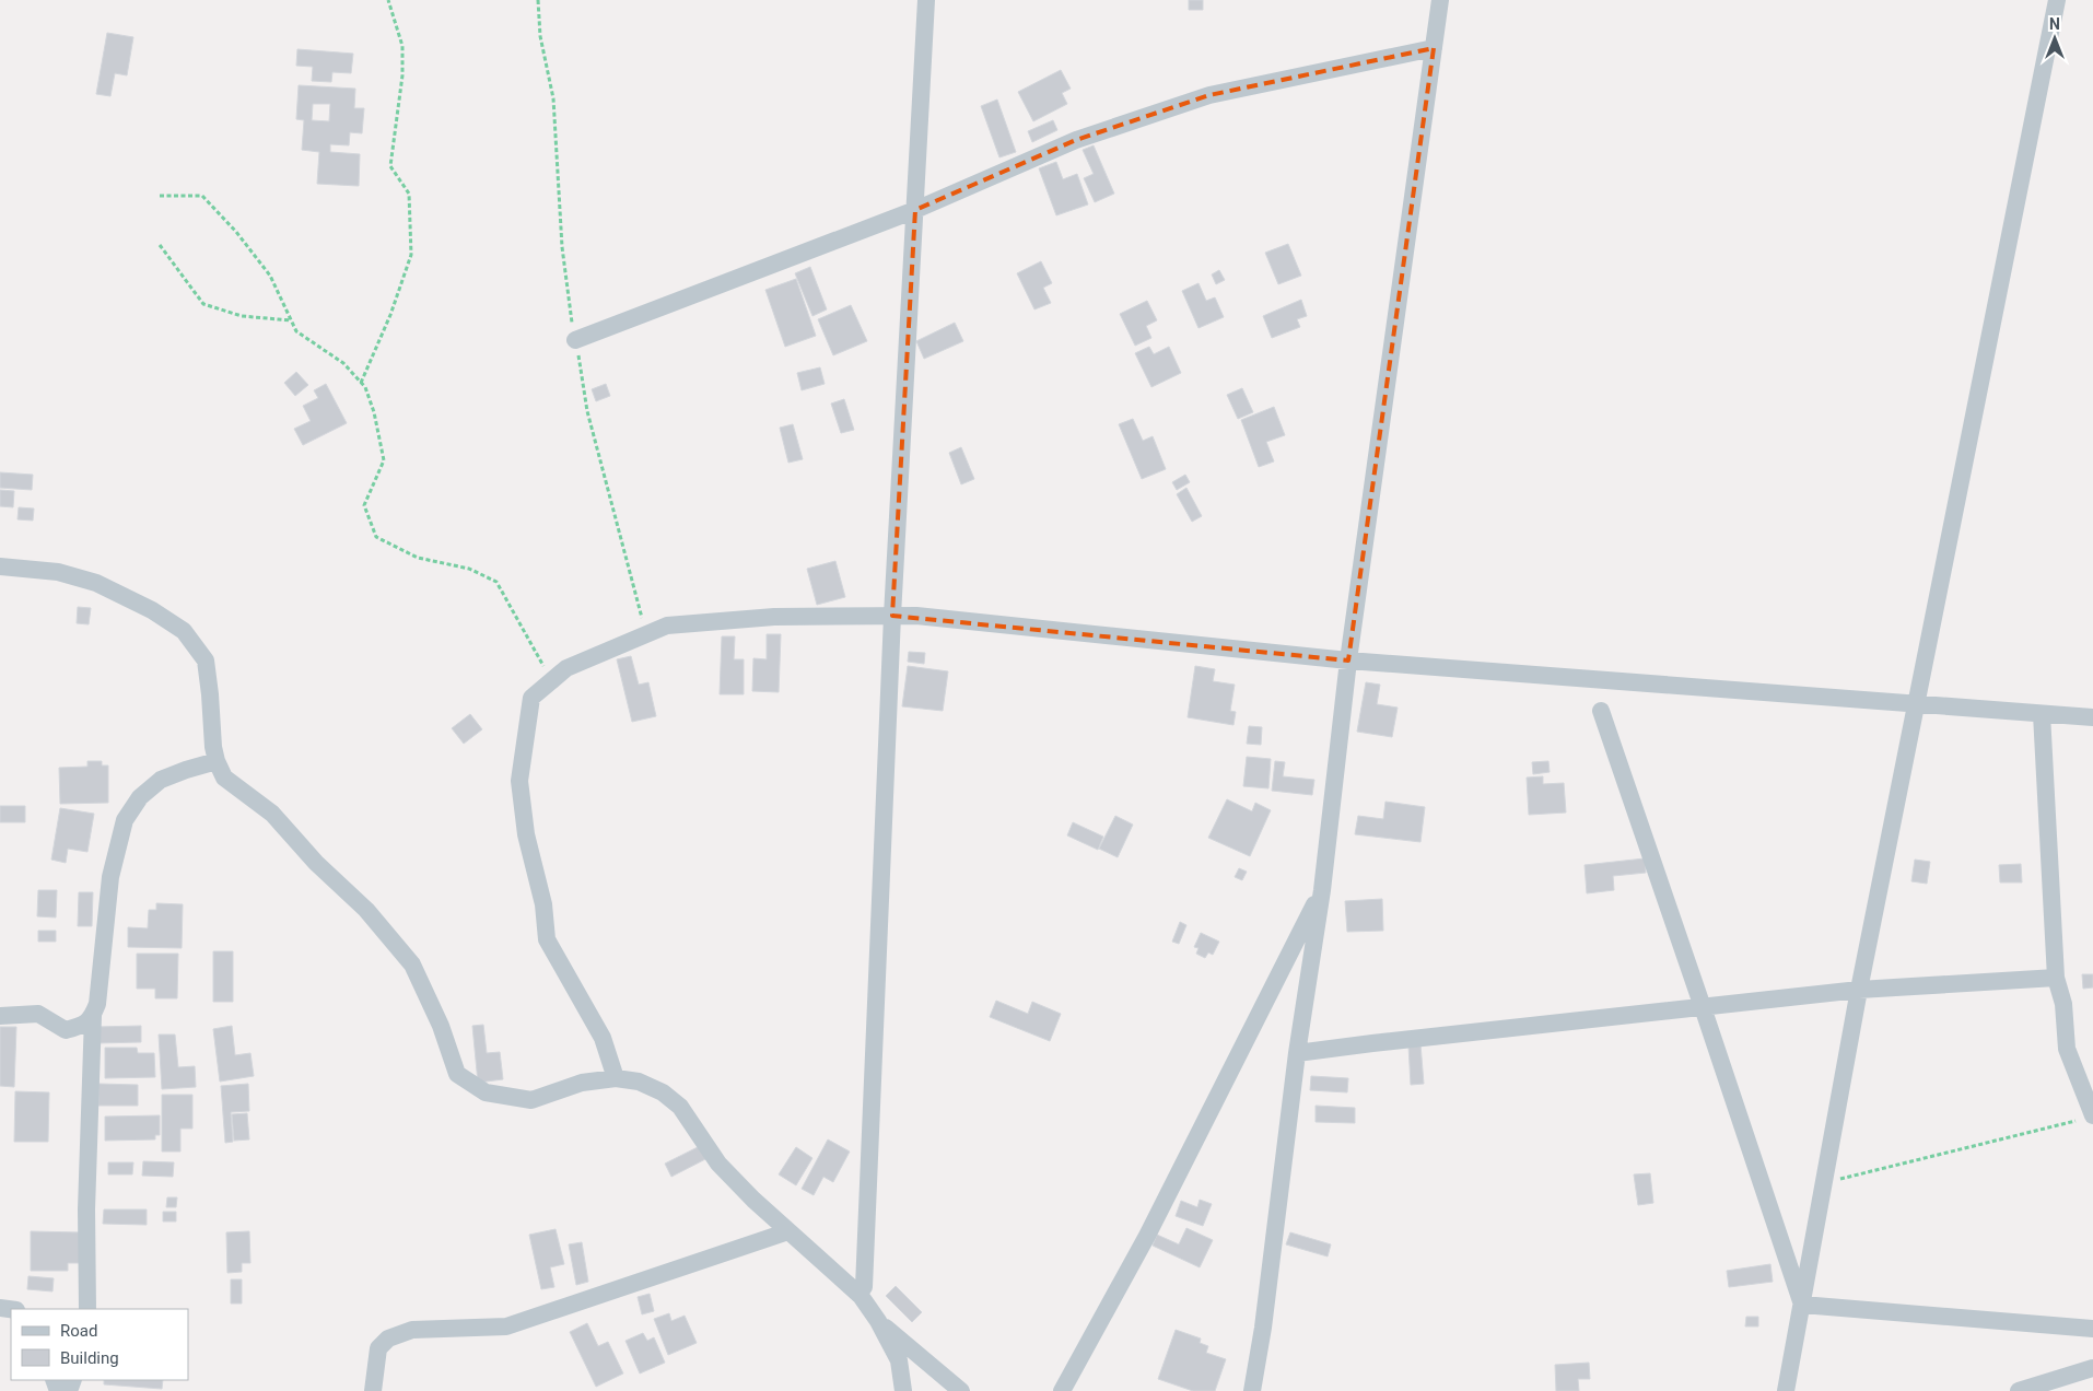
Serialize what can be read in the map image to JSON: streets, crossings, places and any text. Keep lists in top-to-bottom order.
{
  "legend": ["Road", "Building"],
  "north": "top"
}
